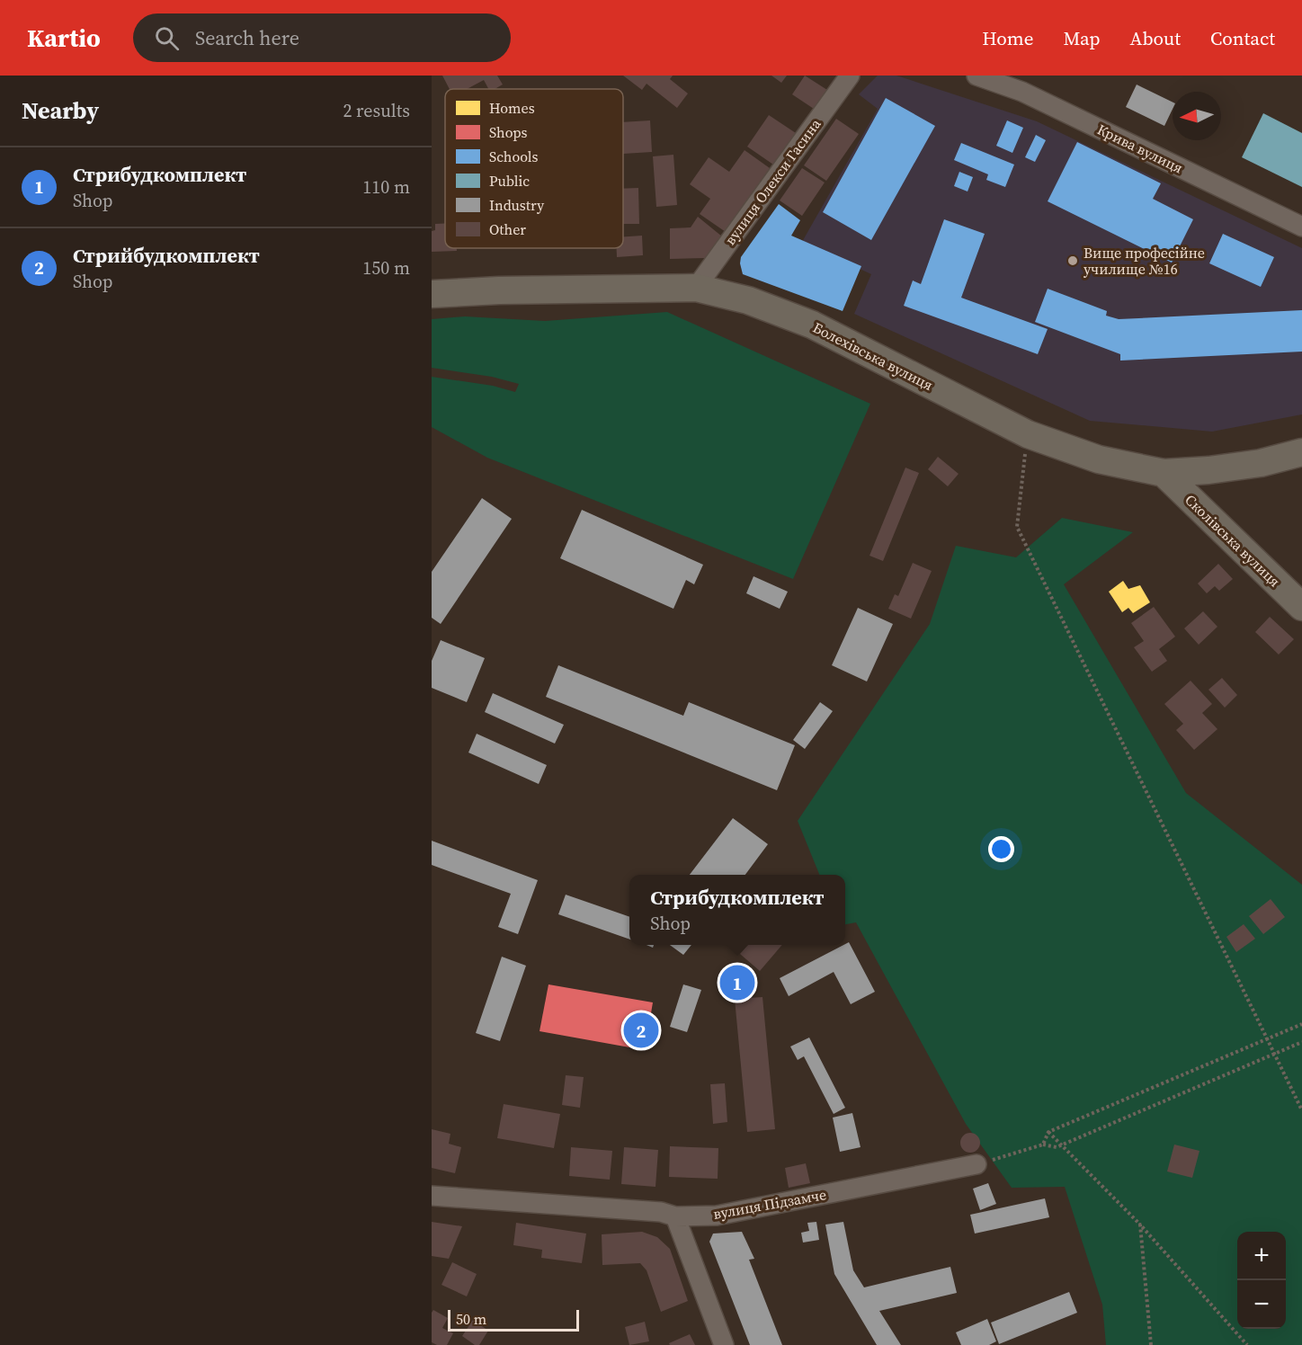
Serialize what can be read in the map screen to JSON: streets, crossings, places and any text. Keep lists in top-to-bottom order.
{
  "streets": {
    "main road": ["Болехівська вулиця", "Сколівська вулиця"],
    "street": ["Крива вулиця", "вулиця Олекси Гасина", "вулиця Підзамче"]
  },
  "crossings": [
    ["вулиця Олекси Гасина", "Болехівська вулиця"],
    ["Болехівська вулиця", "Сколівська вулиця"]
  ],
  "places": ["Вище професійне училище №16"],
  "legend": [
    "Homes",
    "Shops",
    "Schools",
    "Public",
    "Industry",
    "Other"
  ],
  "scale_bar": "50 m",
  "north": "left",
  "page": {
    "header": "Kartio",
    "search": "Search here",
    "nav": [
      "Home",
      "Map",
      "About",
      "Contact"
    ],
    "heading": ["Nearby", "2 results"],
    "list": [
      {
        "mark": "1",
        "name": "Стрибудкомплект",
        "note": "Shop",
        "value": "110 m"
      },
      {
        "mark": "2",
        "name": "Стрийбудкомплект",
        "note": "Shop",
        "value": "150 m"
      }
    ],
    "popup": ["Стрибудкомплект", "Shop"],
    "pins": ["1", "2"],
    "map_buttons": ["+", "−"],
    "scale": "50 m"
  }
}
